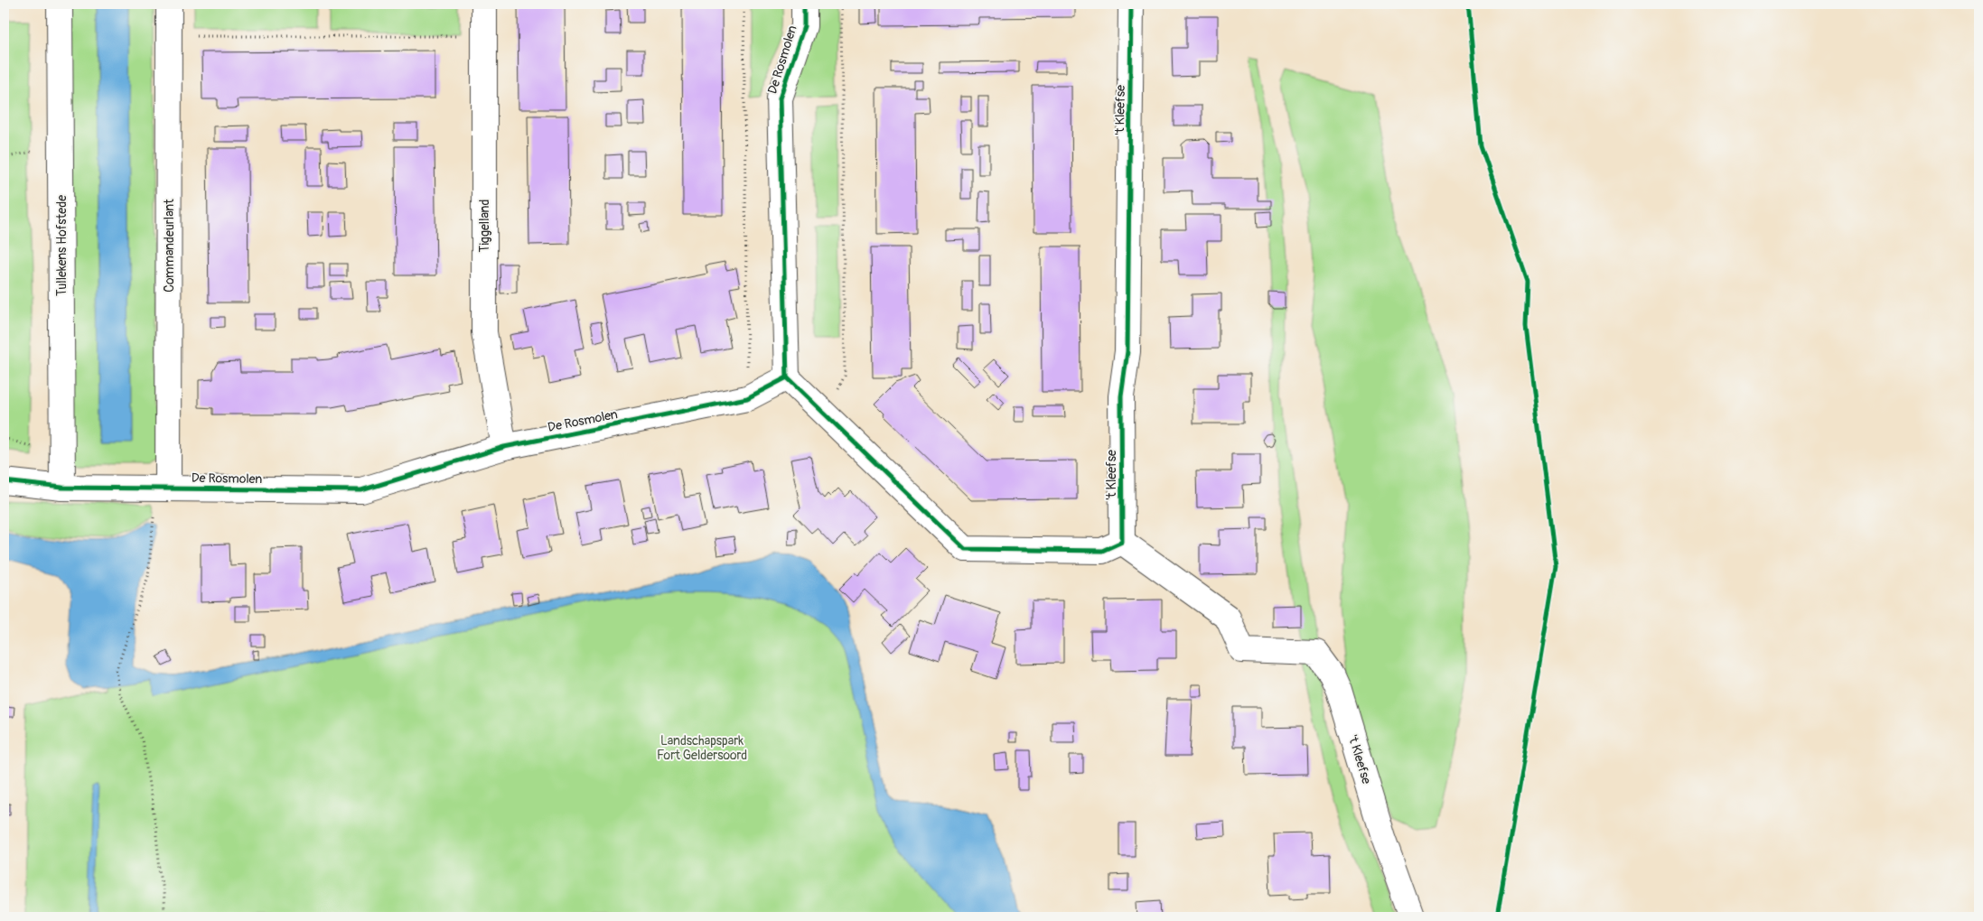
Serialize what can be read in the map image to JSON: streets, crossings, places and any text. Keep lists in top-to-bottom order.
{
  "streets": {
    "street": [
      "De Rosmolen",
      "'t Kleefse",
      "Tiggelland",
      "Tullekens Hofstede",
      "Commandeurlant"
    ]
  },
  "crossings": [
    ["De Rosmolen", "Tiggelland"],
    ["De Rosmolen", "Tullekens Hofstede"],
    ["De Rosmolen", "Commandeurlant"]
  ],
  "parks": ["Landschapspark Fort Geldersoord"]
}
